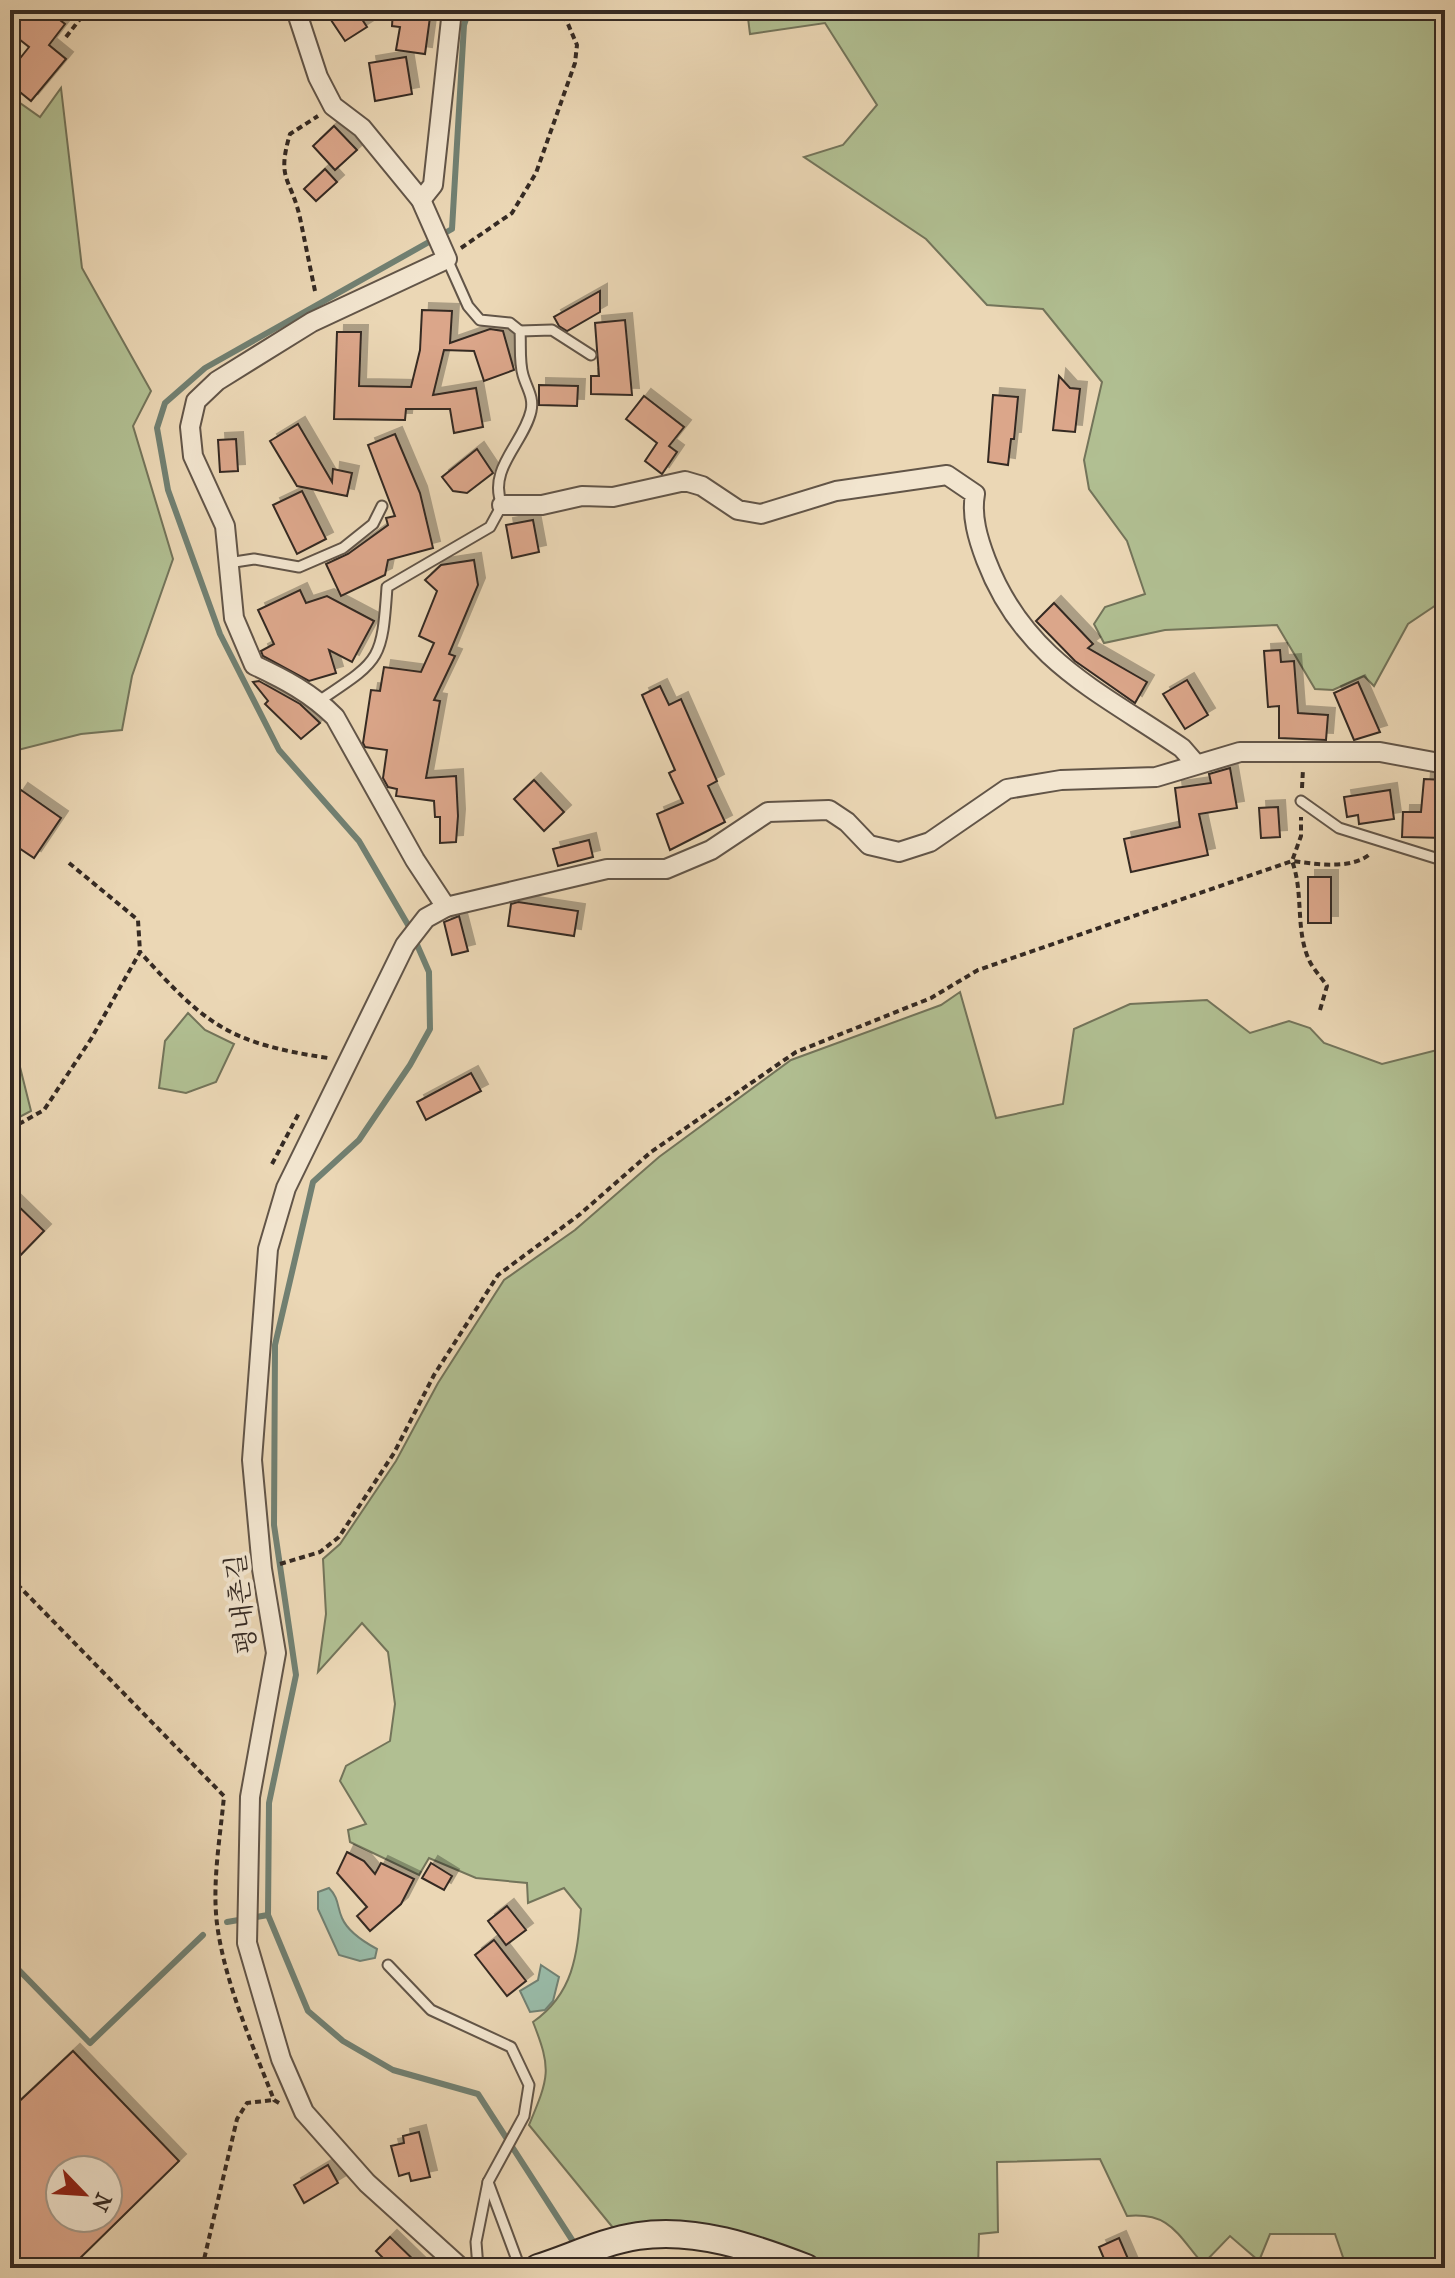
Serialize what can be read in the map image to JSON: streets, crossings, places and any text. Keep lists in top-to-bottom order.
{
  "streets": {
    "street": ["평내촌길"]
  },
  "north": "bottom right"
}
